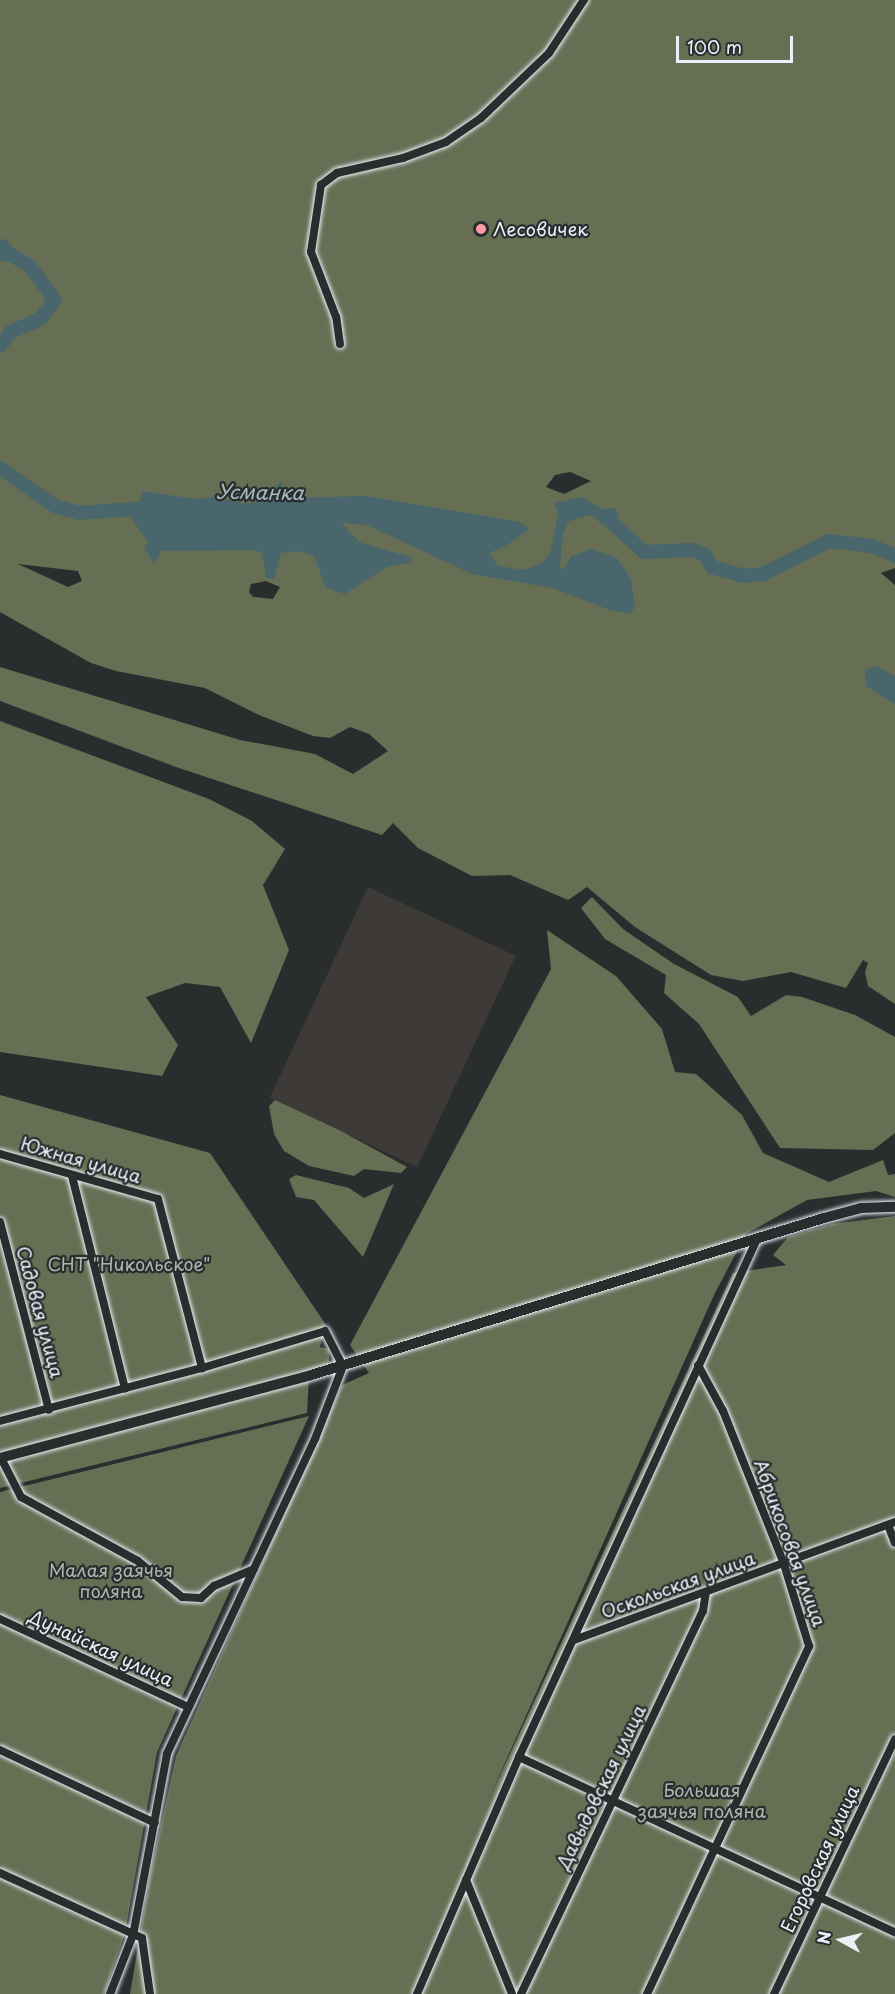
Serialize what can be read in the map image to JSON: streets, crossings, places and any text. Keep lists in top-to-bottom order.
{
  "streets": {
    "street": [
      "Южная улица",
      "Садовая улица",
      "Абрикосовая улица",
      "Оскольская улица",
      "Дунайская улица",
      "Давыдовская улица",
      "Егоровская улица"
    ]
  },
  "crossings": [
    ["Абрикосовая улица", "Оскольская улица"],
    ["Оскольская улица", "Давыдовская улица"]
  ],
  "water": ["Усманка"],
  "parks": ["СНТ \"Никольское\"", "Малая заячья поляна", "Большая заячья поляна"],
  "places": ["Лесовичек"],
  "scale_bar": "100 m",
  "north": "left"
}
